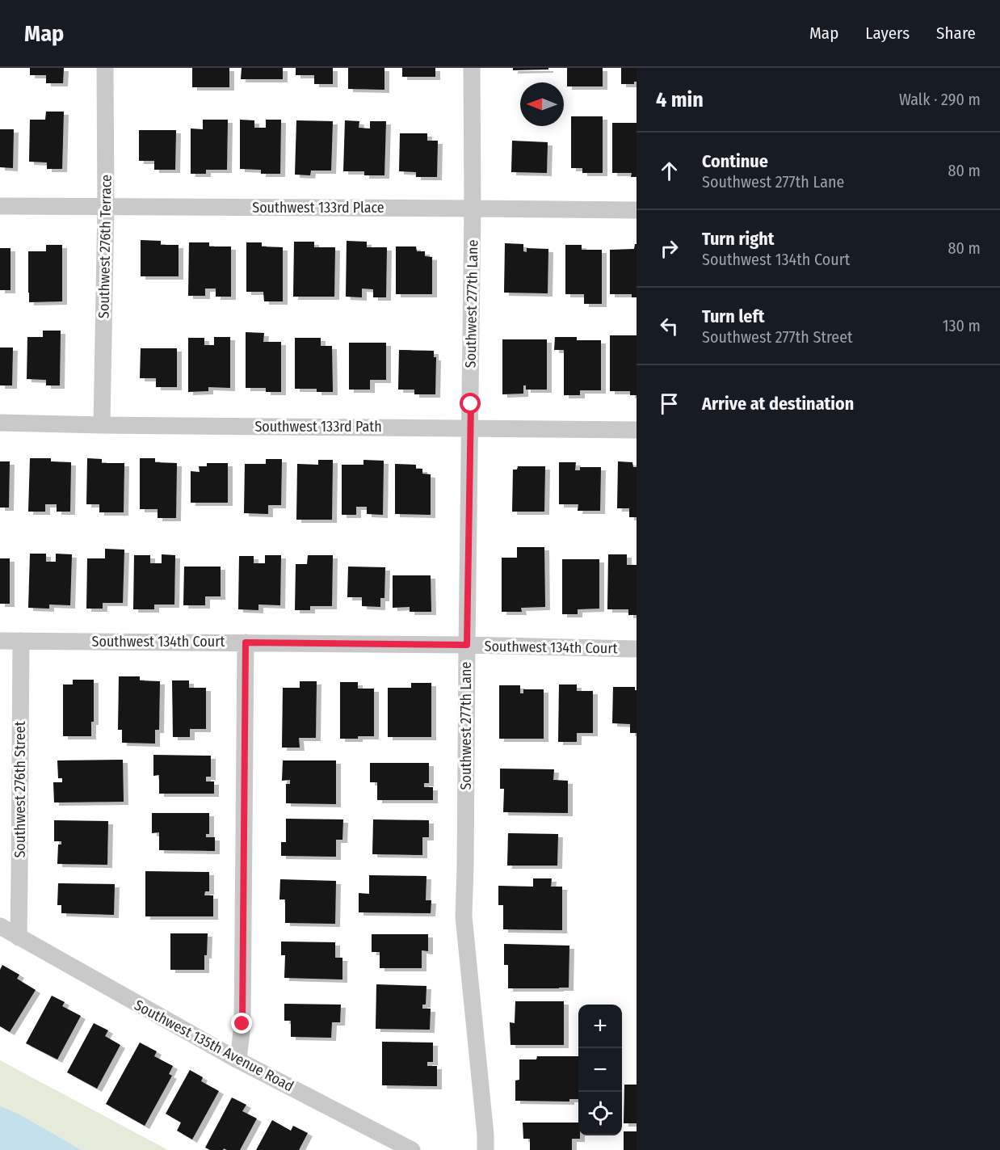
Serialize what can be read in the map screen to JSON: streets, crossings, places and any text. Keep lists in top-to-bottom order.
{
  "streets": {
    "street": [
      "Southwest 133rd Place",
      "Southwest 276th Terrace",
      "Southwest 277th Lane",
      "Southwest 133rd Path",
      "Southwest 134th Court",
      "Southwest 276th Street",
      "Southwest 135th Avenue Road"
    ]
  },
  "crossings": [
    ["Southwest 133rd Place", "Southwest 276th Terrace"],
    ["Southwest 133rd Place", "Southwest 277th Lane"],
    ["Southwest 276th Terrace", "Southwest 133rd Path"],
    ["Southwest 277th Lane", "Southwest 133rd Path"],
    ["Southwest 277th Lane", "Southwest 134th Court"],
    ["Southwest 134th Court", "Southwest 276th Street"],
    ["Southwest 276th Street", "Southwest 135th Avenue Road"]
  ],
  "north": "left",
  "page": {
    "header": "Map",
    "nav": ["Map", "Layers", "Share"],
    "heading": ["4 min", "Walk · 290 m"],
    "list": [
      ["Continue", "Southwest 277th Lane", "80 m"],
      ["Turn right", "Southwest 134th Court", "80 m"],
      ["Turn left", "Southwest 277th Street", "130 m"],
      "Arrive at destination"
    ],
    "map_buttons": ["+", "−"]
  }
}
